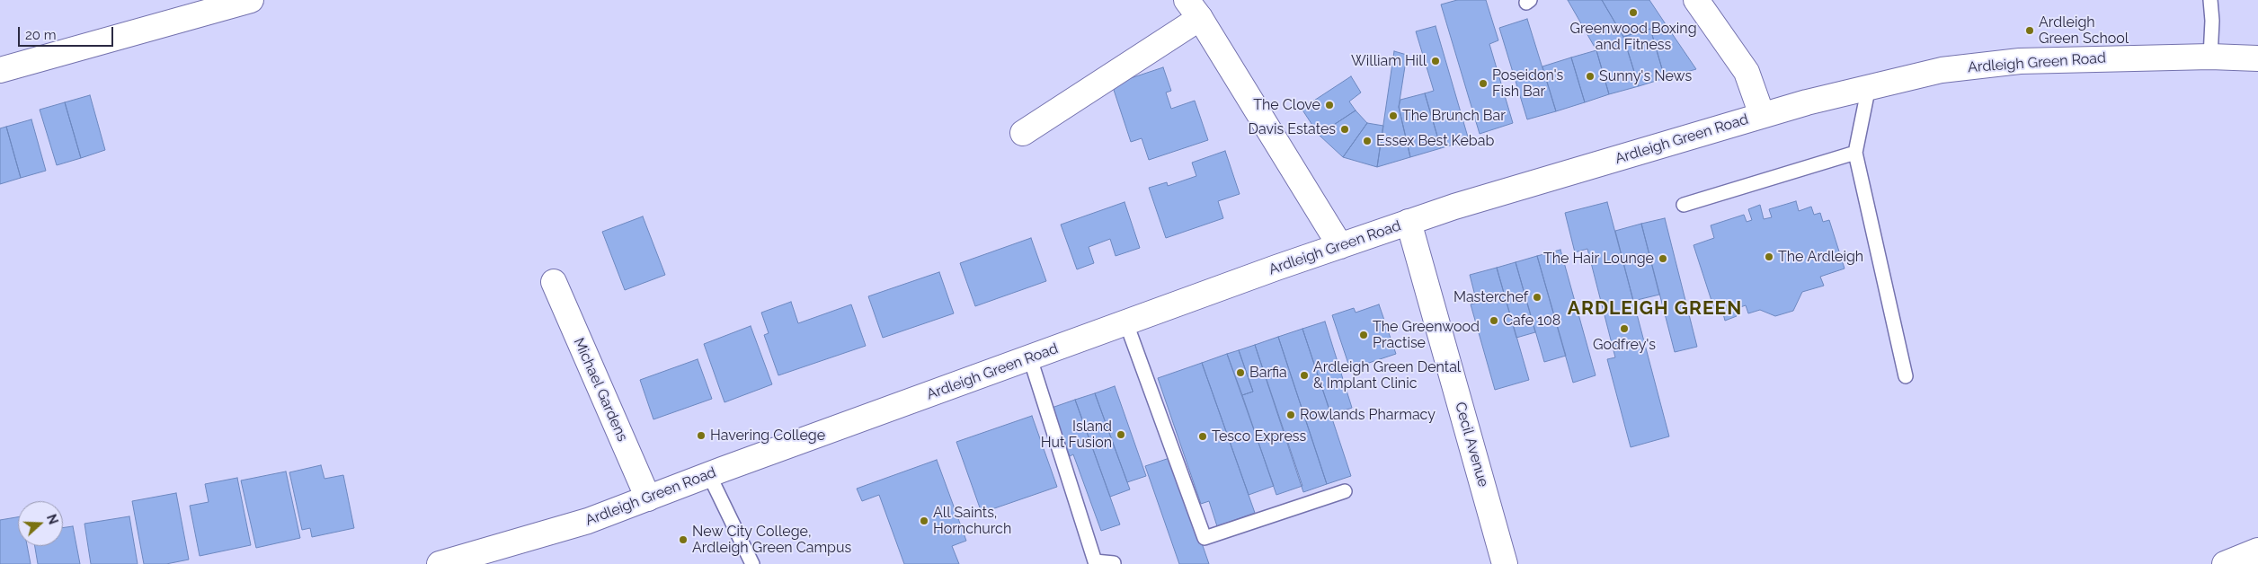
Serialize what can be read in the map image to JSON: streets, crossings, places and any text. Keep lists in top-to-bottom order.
{
  "streets": {
    "street": ["Ardleigh Green Road", "Michael Gardens", "Cecil Avenue"]
  },
  "crossings": [
    ["Ardleigh Green Road", "Michael Gardens"],
    ["Ardleigh Green Road", "Cecil Avenue"]
  ],
  "districts": ["ARDLEIGH GREEN"],
  "places": [
    "Greenwood Boxing and Fitness",
    "Ardleigh Green School",
    "William Hill",
    "Sunny's News",
    "Poseidon's Fish Bar",
    "The Clove",
    "The Brunch Bar",
    "Davis Estates",
    "Essex Best Kebab",
    "The Ardleigh",
    "The Hair Lounge",
    "Masterchef",
    "Cafe 108",
    "Godfrey's",
    "The Greenwood Practise",
    "Barfia",
    "Ardleigh Green Dental & Implant Clinic",
    "Rowlands Pharmacy",
    "Island Hut Fusion",
    "Havering College",
    "Tesco Express",
    "All Saints, Hornchurch",
    "New City College, Ardleigh Green Campus"
  ],
  "scale_bar": "20 m",
  "north": "right"
}
